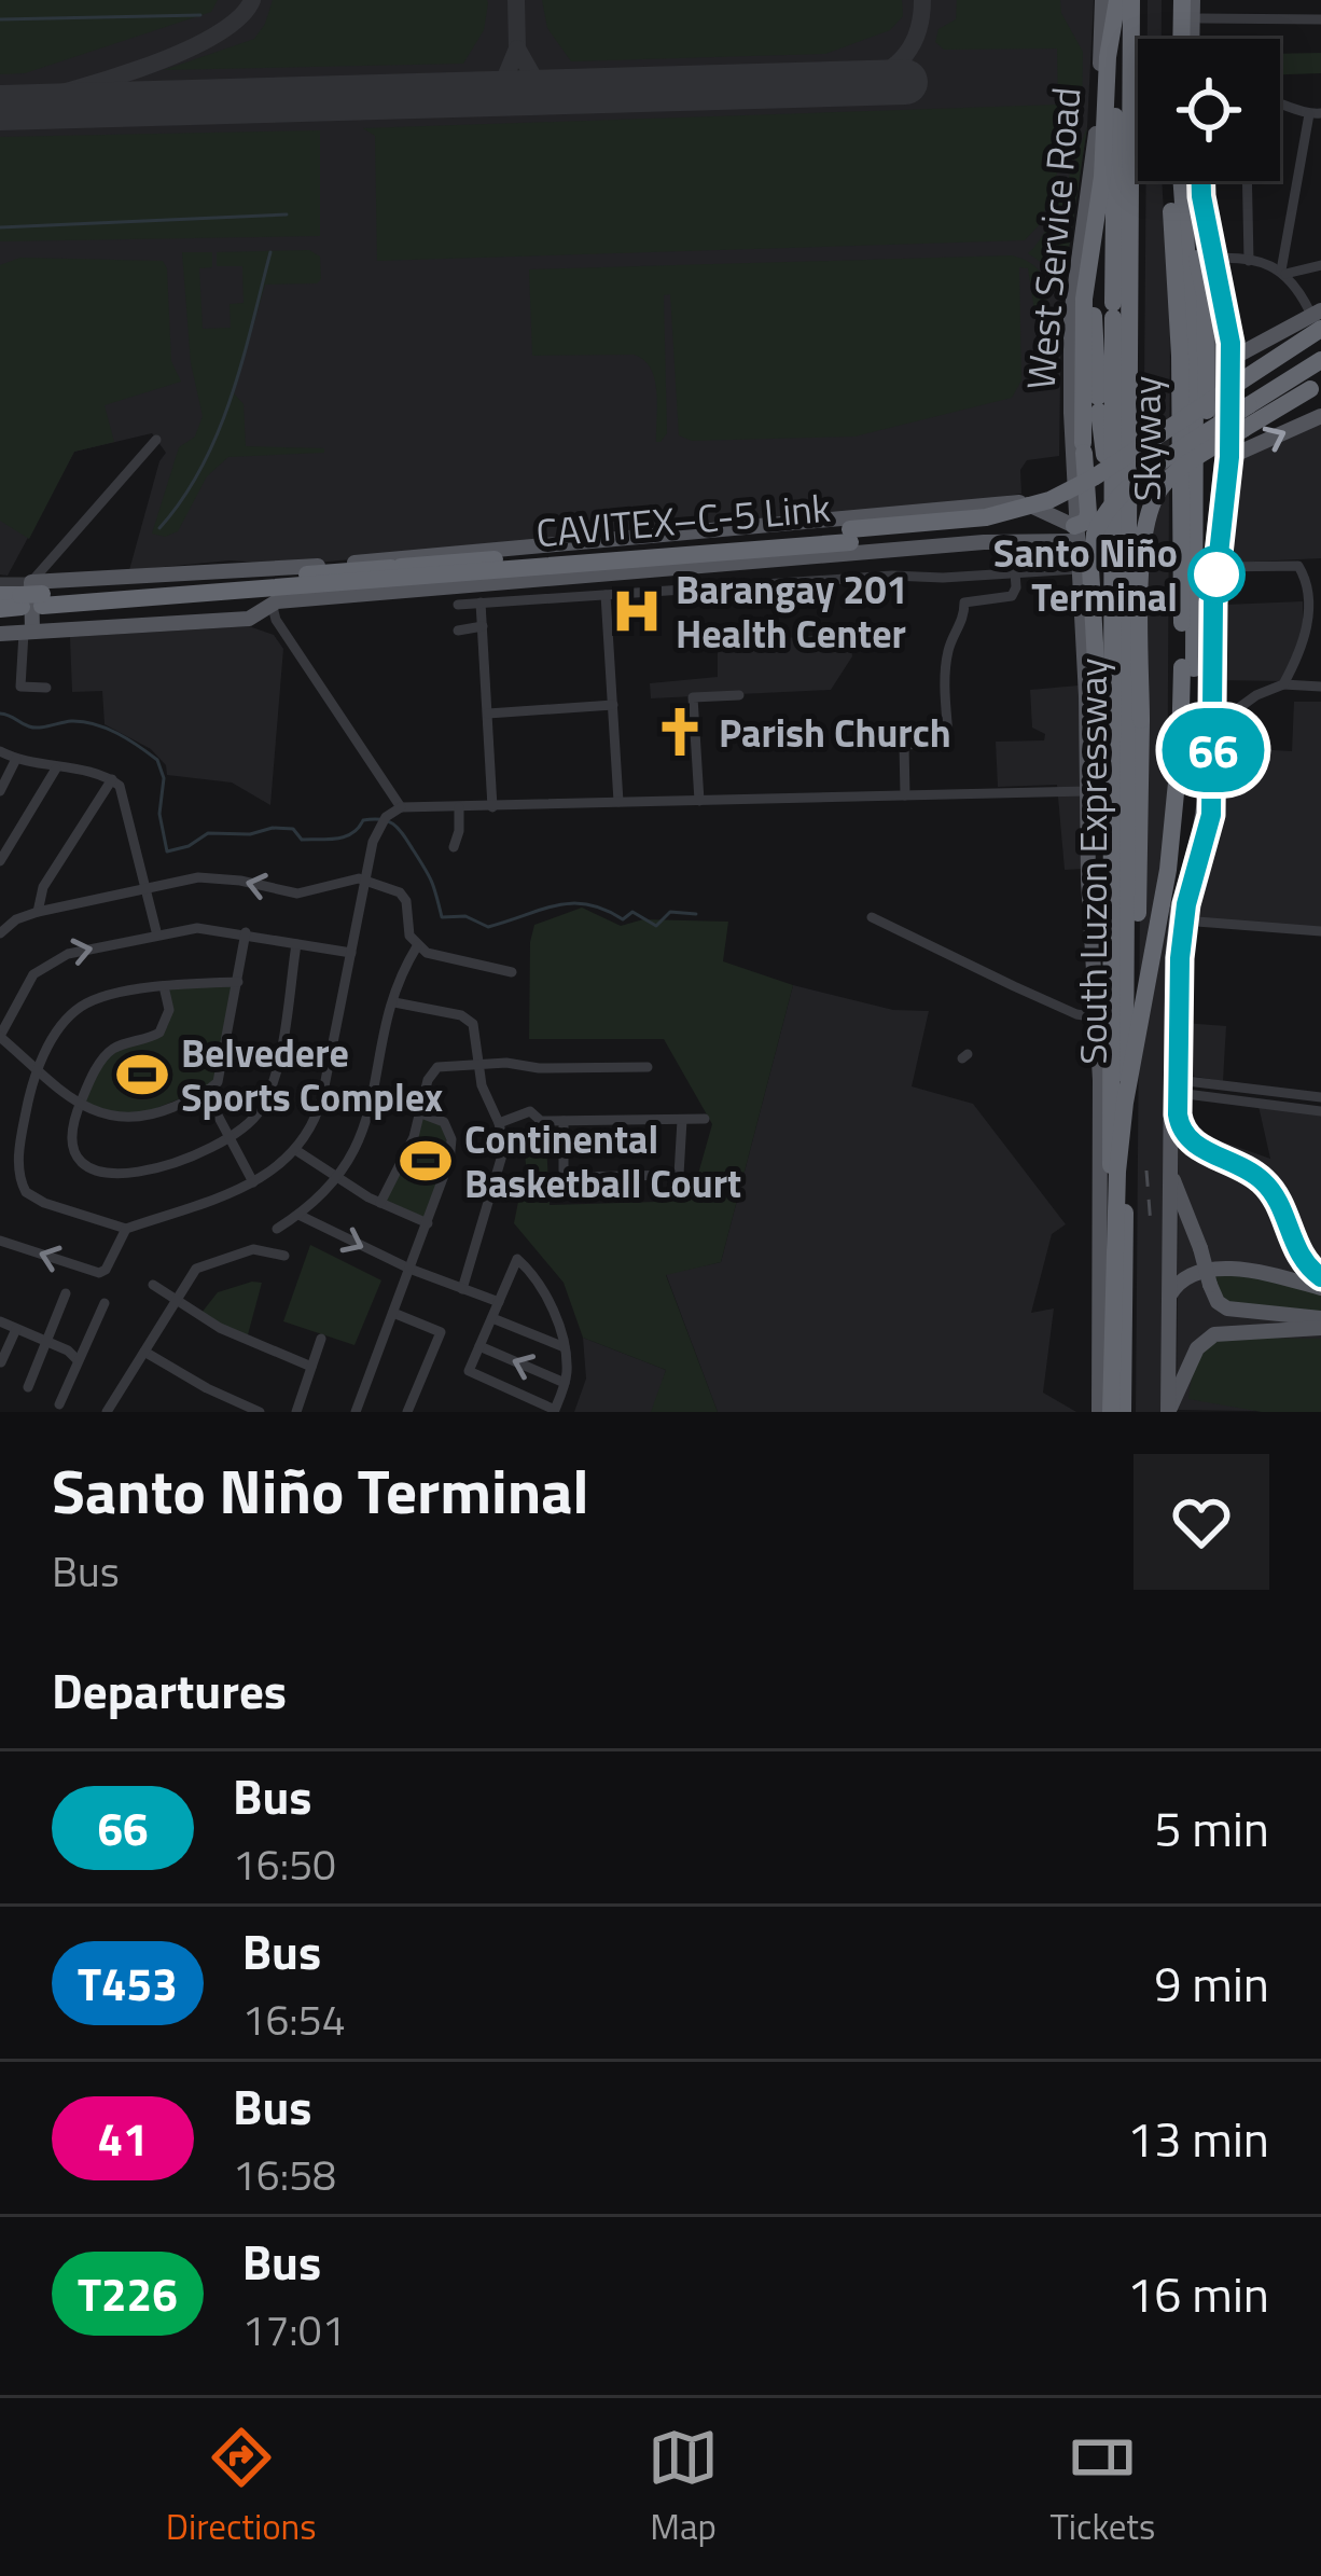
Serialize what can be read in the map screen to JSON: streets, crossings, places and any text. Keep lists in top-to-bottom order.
{
  "streets": {
    "highway": ["Skyway", "CAVITEX–C-5 Link", "South Luzon Expressway"],
    "main road": ["West Service Road"]
  },
  "crossings": [
    ["West Service Road", "Skyway"],
    ["West Service Road", "South Luzon Expressway"],
    ["Skyway", "South Luzon Expressway"]
  ],
  "places": {
    "other": ["Santo Niño Terminal"],
    "hospital": ["Barangay 201 Health Center"],
    "church": ["Parish Church"],
    "sports": ["Belvedere Sports Complex", "Continental Basketball Court"]
  },
  "lines": ["bus line 66"],
  "page": {
    "on_map": "66",
    "heading": [
      ["Santo Niño Terminal", "Bus"],
      "Departures"
    ],
    "list": [
      {
        "mark": "66",
        "name": "Bus",
        "note": "16:50",
        "value": "5 min"
      },
      {
        "mark": "T453",
        "name": "Bus",
        "note": "16:54",
        "value": "9 min"
      },
      {
        "mark": "41",
        "name": "Bus",
        "note": "16:58",
        "value": "13 min"
      },
      {
        "mark": "T226",
        "name": "Bus",
        "note": "17:01",
        "value": "16 min"
      }
    ],
    "tabs": ["Directions", "Map", "Tickets"]
  }
}
